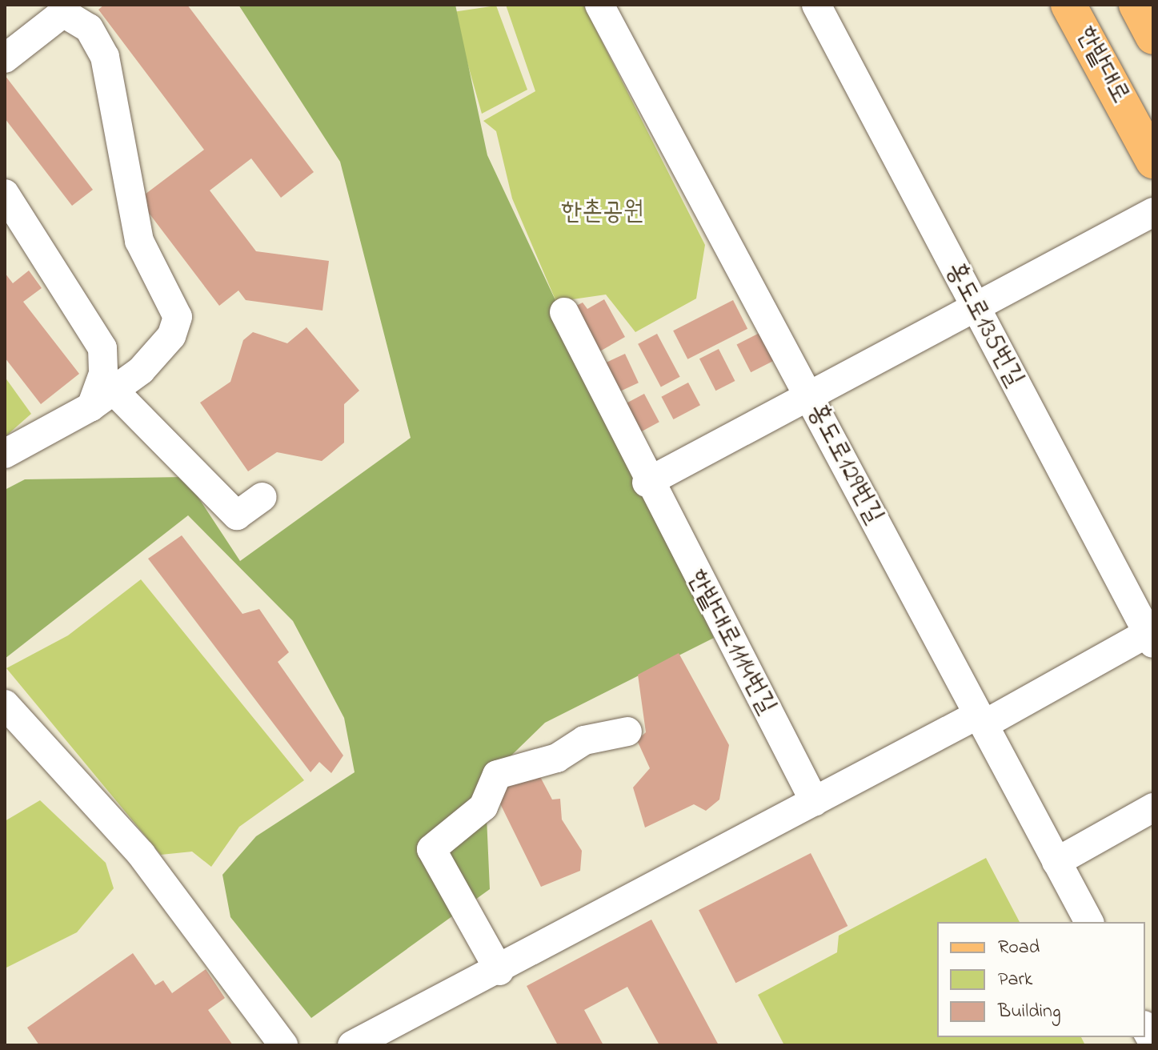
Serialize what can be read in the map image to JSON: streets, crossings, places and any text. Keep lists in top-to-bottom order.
{
  "streets": {
    "main road": ["한밭대로"],
    "street": ["홍도로135번길", "홍도로129번길", "한밭대로1114번길"]
  },
  "parks": ["한촌공원"],
  "legend": ["Road", "Park", "Building"]
}
